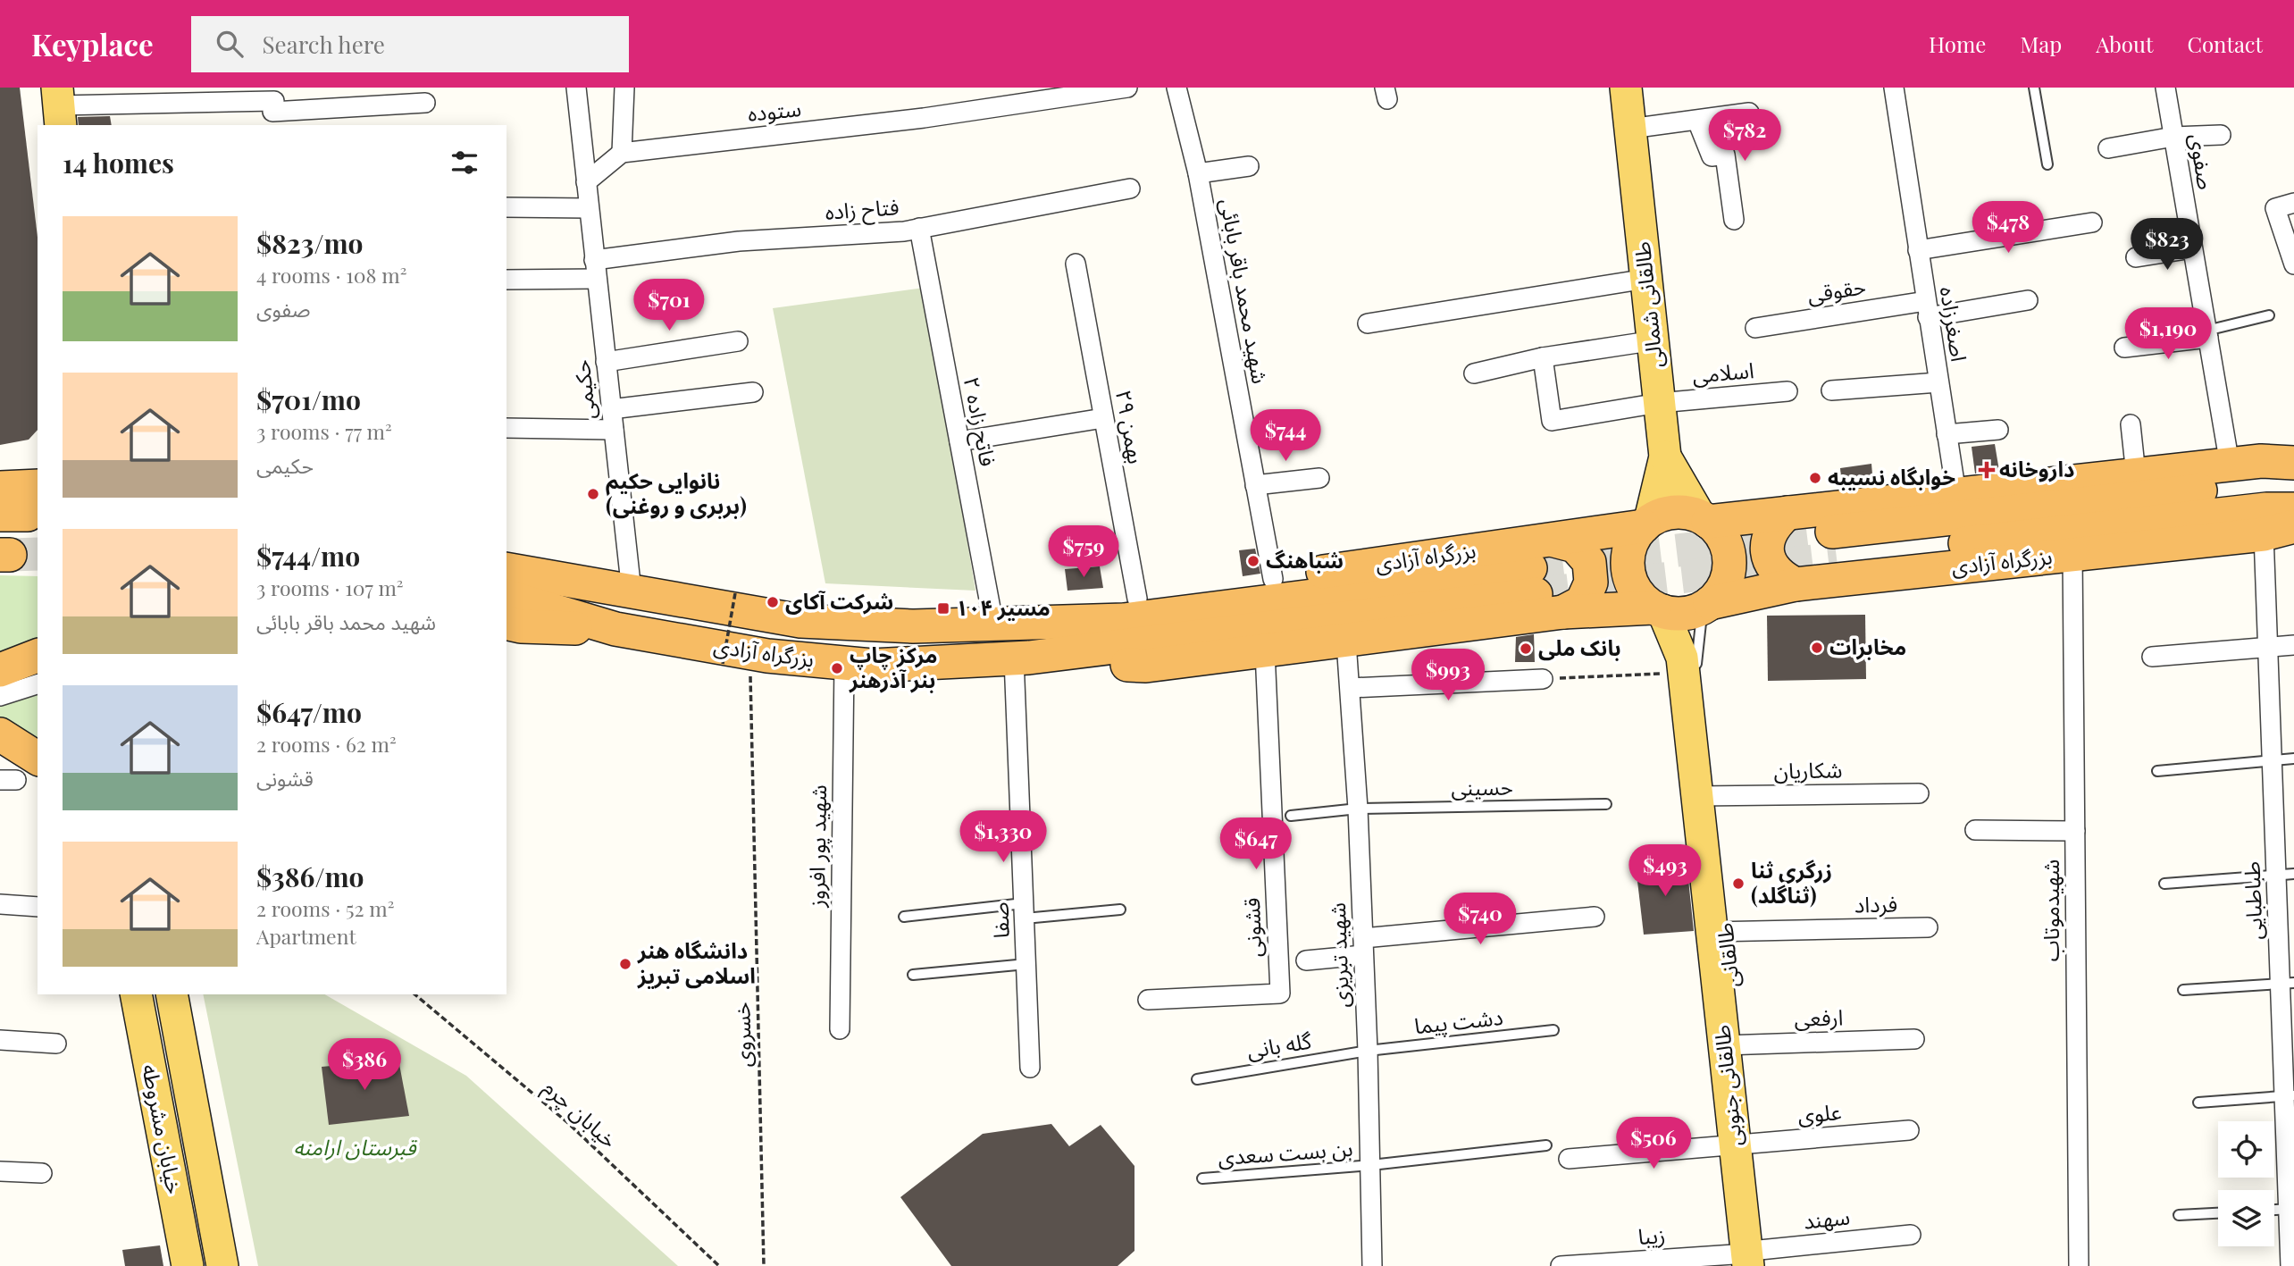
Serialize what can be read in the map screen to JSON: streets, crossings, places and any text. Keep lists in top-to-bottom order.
{
  "streets": {
    "highway": ["بزرگراه آزادی"],
    "main road": ["طالقانی شمالی", "طالقانی جنوبی", "خیابان مشروطه"],
    "street": [
      "ستوده",
      "صفوی",
      "فتاح زاده",
      "شهید محمد باقر بابائی",
      "حقوقی",
      "اصغرزاده",
      "اسلامی",
      "حکیمی",
      "فاتح زاده ۲",
      "۲۹ بهمن",
      "شکاریان",
      "شهید پور افروز",
      "طباطبایی",
      "فرداد",
      "شهیدموتاب",
      "صفا",
      "قشونی",
      "شهید تبریزی",
      "ارفعی",
      "علوی",
      "سهند",
      "زیبا"
    ],
    "lane": [
      "حسینی",
      "دشت پیما",
      "گله بانی",
      "بن بست سعدی"
    ],
    "path": ["خسروی", "خیابان چرم"]
  },
  "crossings": [
    ["فتاح زاده", "حکیمی"],
    ["فتاح زاده", "فاتح زاده ۲"],
    ["شهید محمد باقر بابائی", "بزرگراه آزادی"],
    ["حقوقی", "اصغرزاده"],
    ["طالقانی شمالی", "اسلامی"],
    ["طالقانی شمالی", "بزرگراه آزادی"],
    ["طالقانی شمالی", "طالقانی جنوبی"],
    ["حکیمی", "بزرگراه آزادی"],
    ["فاتح زاده ۲", "بزرگراه آزادی"],
    ["۲۹ بهمن", "بزرگراه آزادی"],
    ["بزرگراه آزادی", "شهید پور افروز"],
    ["بزرگراه آزادی", "طباطبایی"],
    ["بزرگراه آزادی", "شهیدموتاب"],
    ["بزرگراه آزادی", "صفا"],
    ["بزرگراه آزادی", "قشونی"],
    ["بزرگراه آزادی", "شهید تبریزی"],
    ["بزرگراه آزادی", "خسروی"],
    ["بزرگراه آزادی", "طالقانی جنوبی"],
    ["شکاریان", "طالقانی جنوبی"],
    ["حسینی", "شهید تبریزی"],
    ["فرداد", "طالقانی جنوبی"],
    ["شهید تبریزی", "دشت پیما"],
    ["شهید تبریزی", "گله بانی"],
    ["شهید تبریزی", "بن بست سعدی"],
    ["ارفعی", "طالقانی جنوبی"],
    ["دشت پیما", "گله بانی"],
    ["طالقانی جنوبی", "علوی"],
    ["طالقانی جنوبی", "سهند"],
    ["طالقانی جنوبی", "زیبا"],
    ["سهند", "زیبا"]
  ],
  "parks": ["قبرستان ارامنه"],
  "places": {
    "health": ["داروخانه"],
    "other": [
      "خوابگاه نسیبه",
      "نانوایی حکیم (بربری و روغنی)",
      "شباهنگ",
      "شرکت آکای",
      "مخابرات",
      "بانک ملی",
      "مرکز چاپ بنر آذرهنر",
      "زرگری ثنا (ثناگلد)",
      "دانشگاه هنر اسلامی تبریز"
    ],
    "transit": ["مسیر ۱۰۴"]
  },
  "page": {
    "header": "Keyplace",
    "search": "Search here",
    "nav": [
      "Home",
      "Map",
      "About",
      "Contact"
    ],
    "price": [
      "$782",
      "$478",
      "$823",
      "$701",
      "$1,190",
      "$744",
      "$759",
      "$993",
      "$1,330",
      "$647",
      "$493",
      "$740",
      "$386",
      "$506"
    ],
    "heading": "14 homes",
    "list": [
      {
        "name": "$823/mo",
        "note": "4 rooms · 108 m² · صفوی"
      },
      {
        "name": "$701/mo",
        "note": "3 rooms · 77 m² · حکیمی"
      },
      {
        "name": "$744/mo",
        "note": "3 rooms · 107 m² · شهید محمد باقر بابائی"
      },
      {
        "name": "$647/mo",
        "note": "2 rooms · 62 m² · قشونی"
      },
      {
        "name": "$386/mo",
        "note": "2 rooms · 52 m² · Apartment"
      }
    ]
  }
}
